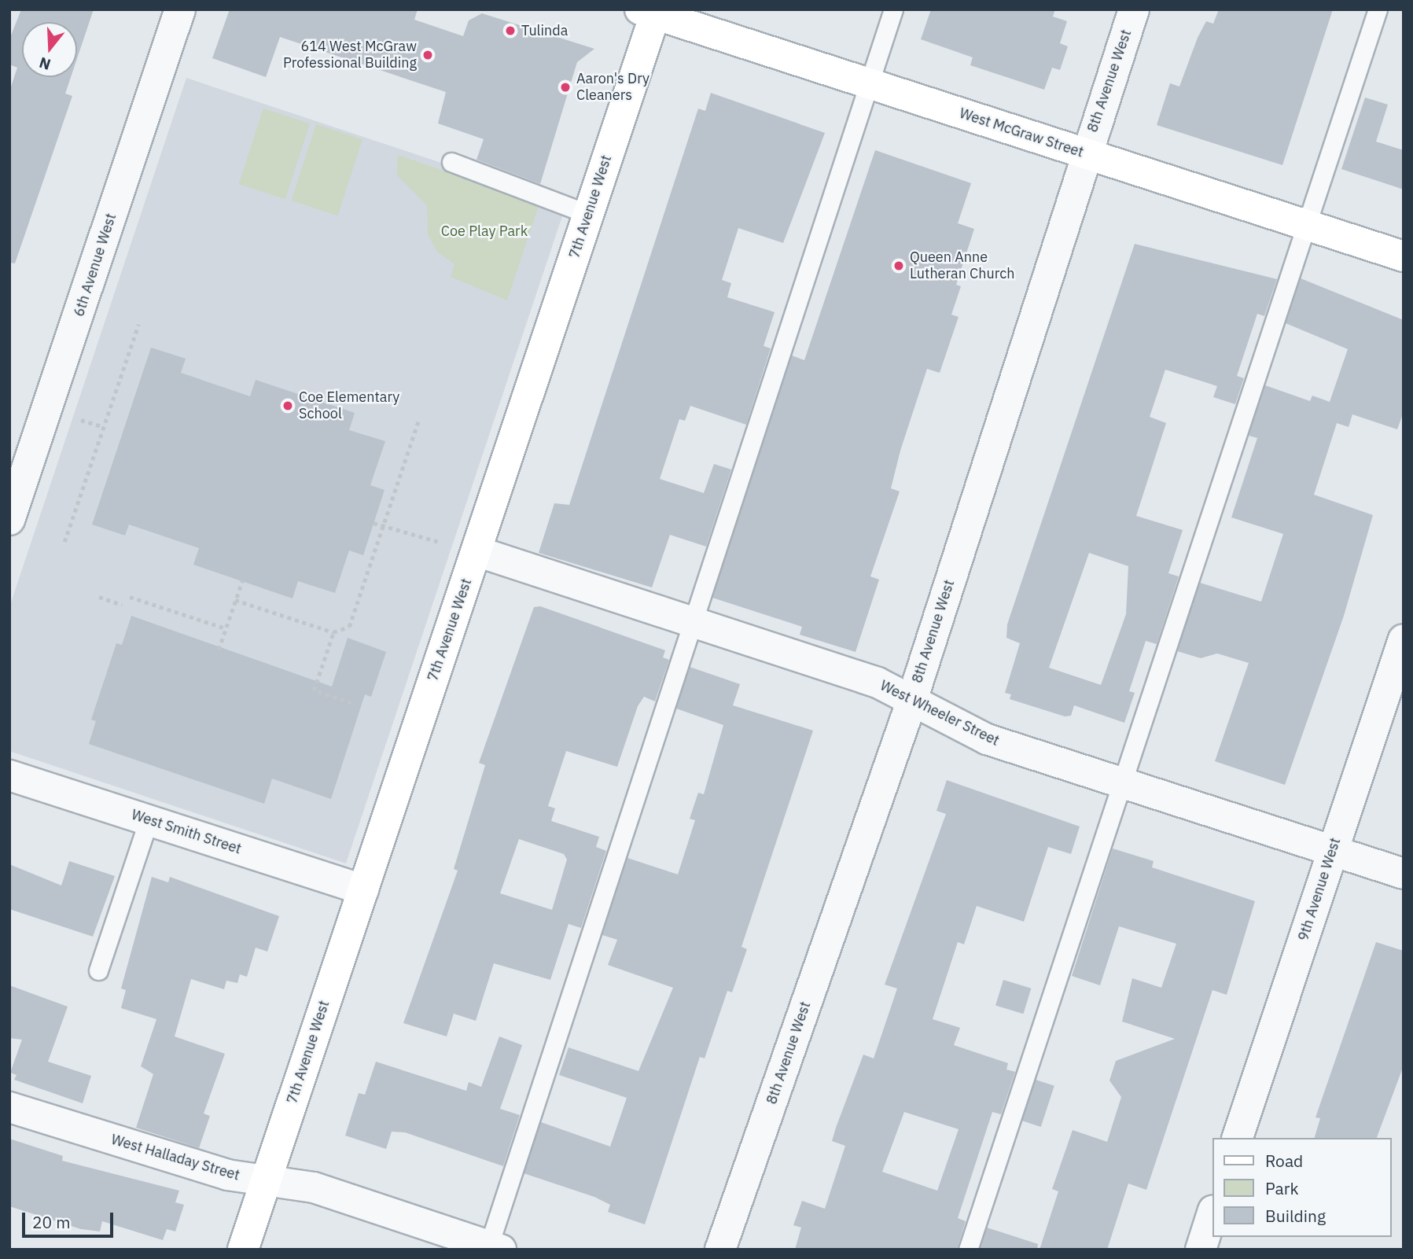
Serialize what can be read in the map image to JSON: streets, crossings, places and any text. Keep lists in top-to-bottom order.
{
  "streets": {
    "street": [
      "8th Avenue West",
      "West McGraw Street",
      "7th Avenue West",
      "6th Avenue West",
      "West Wheeler Street",
      "West Smith Street",
      "9th Avenue West",
      "West Halladay Street"
    ]
  },
  "crossings": [
    ["8th Avenue West", "West McGraw Street"],
    ["8th Avenue West", "West Wheeler Street"],
    ["West McGraw Street", "7th Avenue West"],
    ["7th Avenue West", "West Wheeler Street"],
    ["7th Avenue West", "West Smith Street"],
    ["7th Avenue West", "West Halladay Street"],
    ["West Wheeler Street", "9th Avenue West"]
  ],
  "parks": ["Coe Play Park"],
  "places": [
    "Tulinda",
    "614 West McGraw Professional Building",
    "Aaron's Dry Cleaners",
    "Queen Anne Lutheran Church",
    "Coe Elementary School"
  ],
  "legend": ["Road", "Park", "Building"],
  "scale_bar": "20 m",
  "north": "bottom"
}
